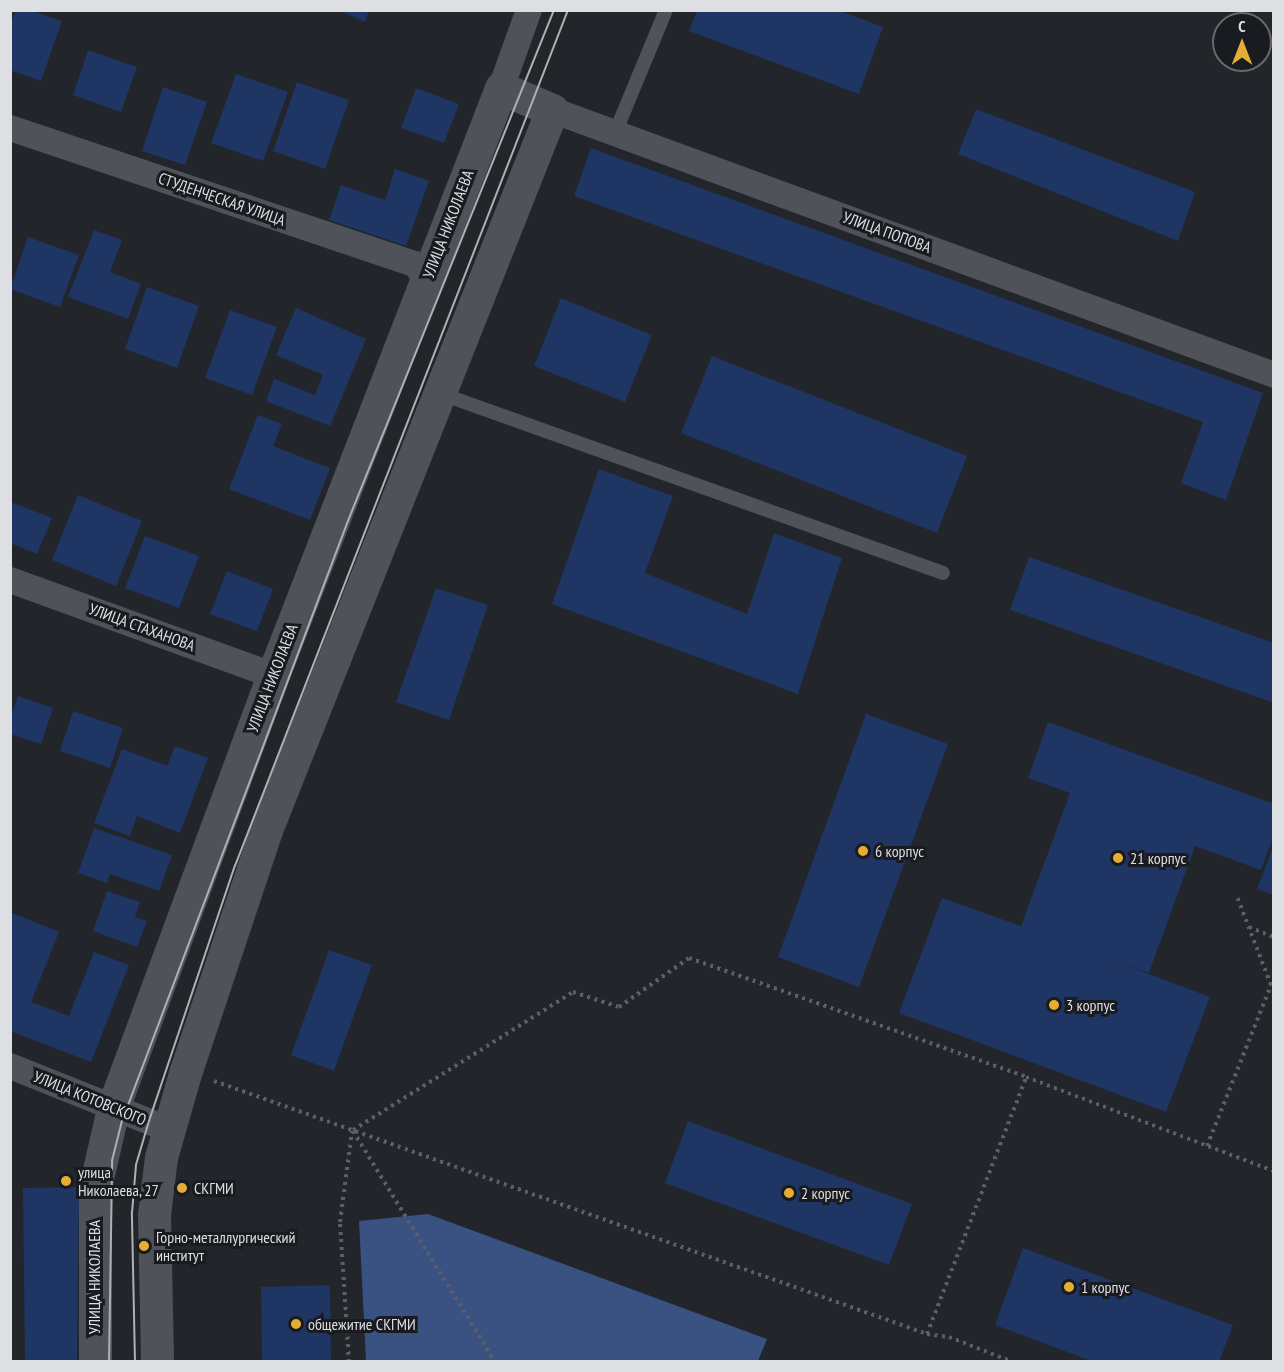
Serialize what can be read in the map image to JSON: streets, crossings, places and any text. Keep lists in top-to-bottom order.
{
  "streets": {
    "street": [
      "СТУДЕНЧЕСКАЯ УЛИЦА",
      "УЛИЦА НИКОЛАЕВА",
      "УЛИЦА ПОПОВА",
      "УЛИЦА СТАХАНОВА",
      "УЛИЦА КОТОВСКОГО"
    ]
  },
  "crossings": [
    ["СТУДЕНЧЕСКАЯ УЛИЦА", "УЛИЦА НИКОЛАЕВА"],
    ["УЛИЦА НИКОЛАЕВА", "УЛИЦА ПОПОВА"],
    ["УЛИЦА НИКОЛАЕВА", "УЛИЦА СТАХАНОВА"],
    ["УЛИЦА НИКОЛАЕВА", "УЛИЦА КОТОВСКОГО"]
  ],
  "places": [
    "6 корпус",
    "21 корпус",
    "3 корпус",
    "улица Николаева, 27",
    "СКГМИ",
    "2 корпус",
    "Горно-металлургический институт",
    "1 корпус",
    "общежитие СКГМИ"
  ],
  "north": "top"
}
